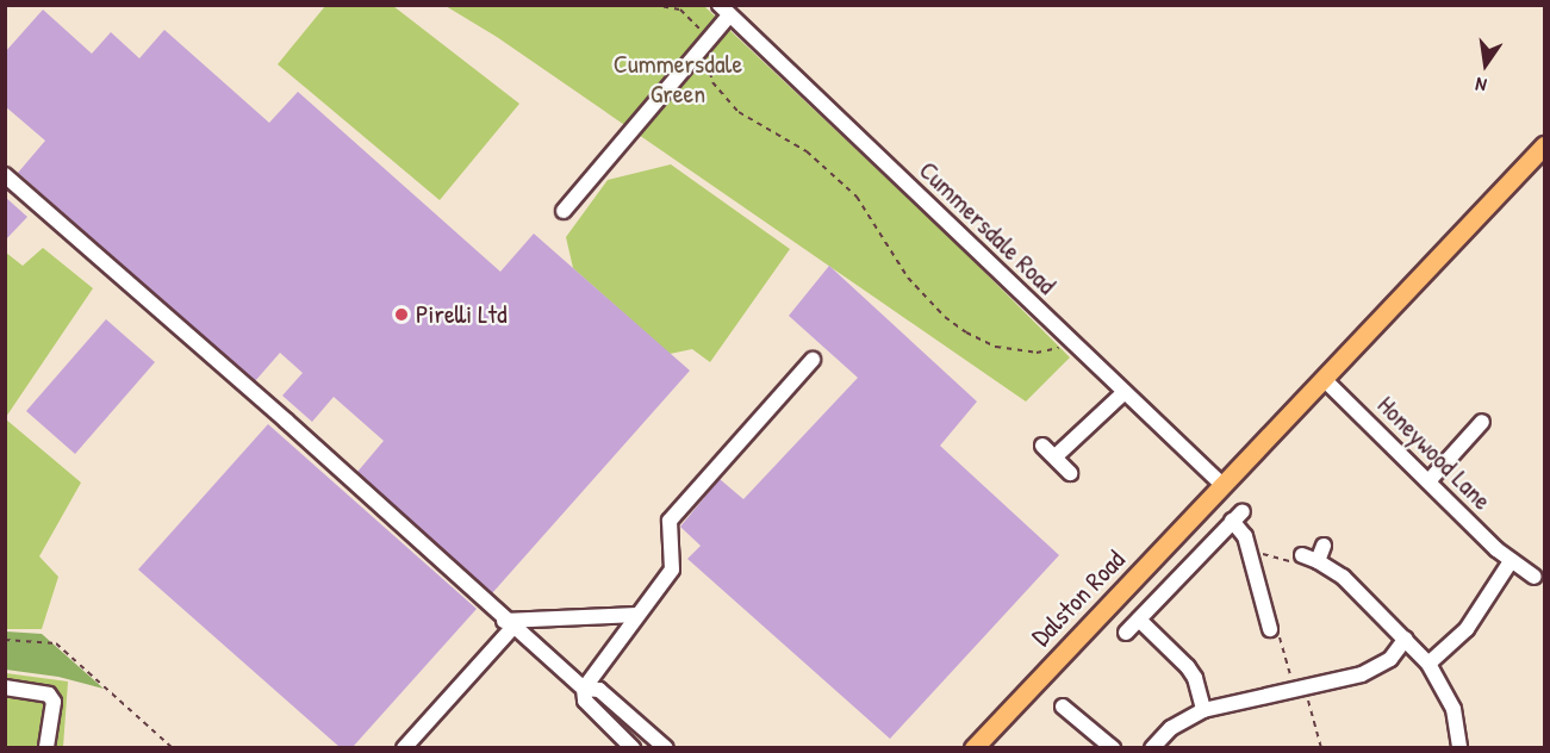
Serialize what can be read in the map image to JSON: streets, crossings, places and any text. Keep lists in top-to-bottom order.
{
  "streets": {
    "main road": ["Dalston Road"],
    "street": ["Cummersdale Road", "Honeywood Lane"]
  },
  "crossings": [
    ["Cummersdale Road", "Dalston Road"],
    ["Honeywood Lane", "Dalston Road"]
  ],
  "parks": ["Cummersdale Green"],
  "places": ["Pirelli Ltd"],
  "north": "bottom"
}
